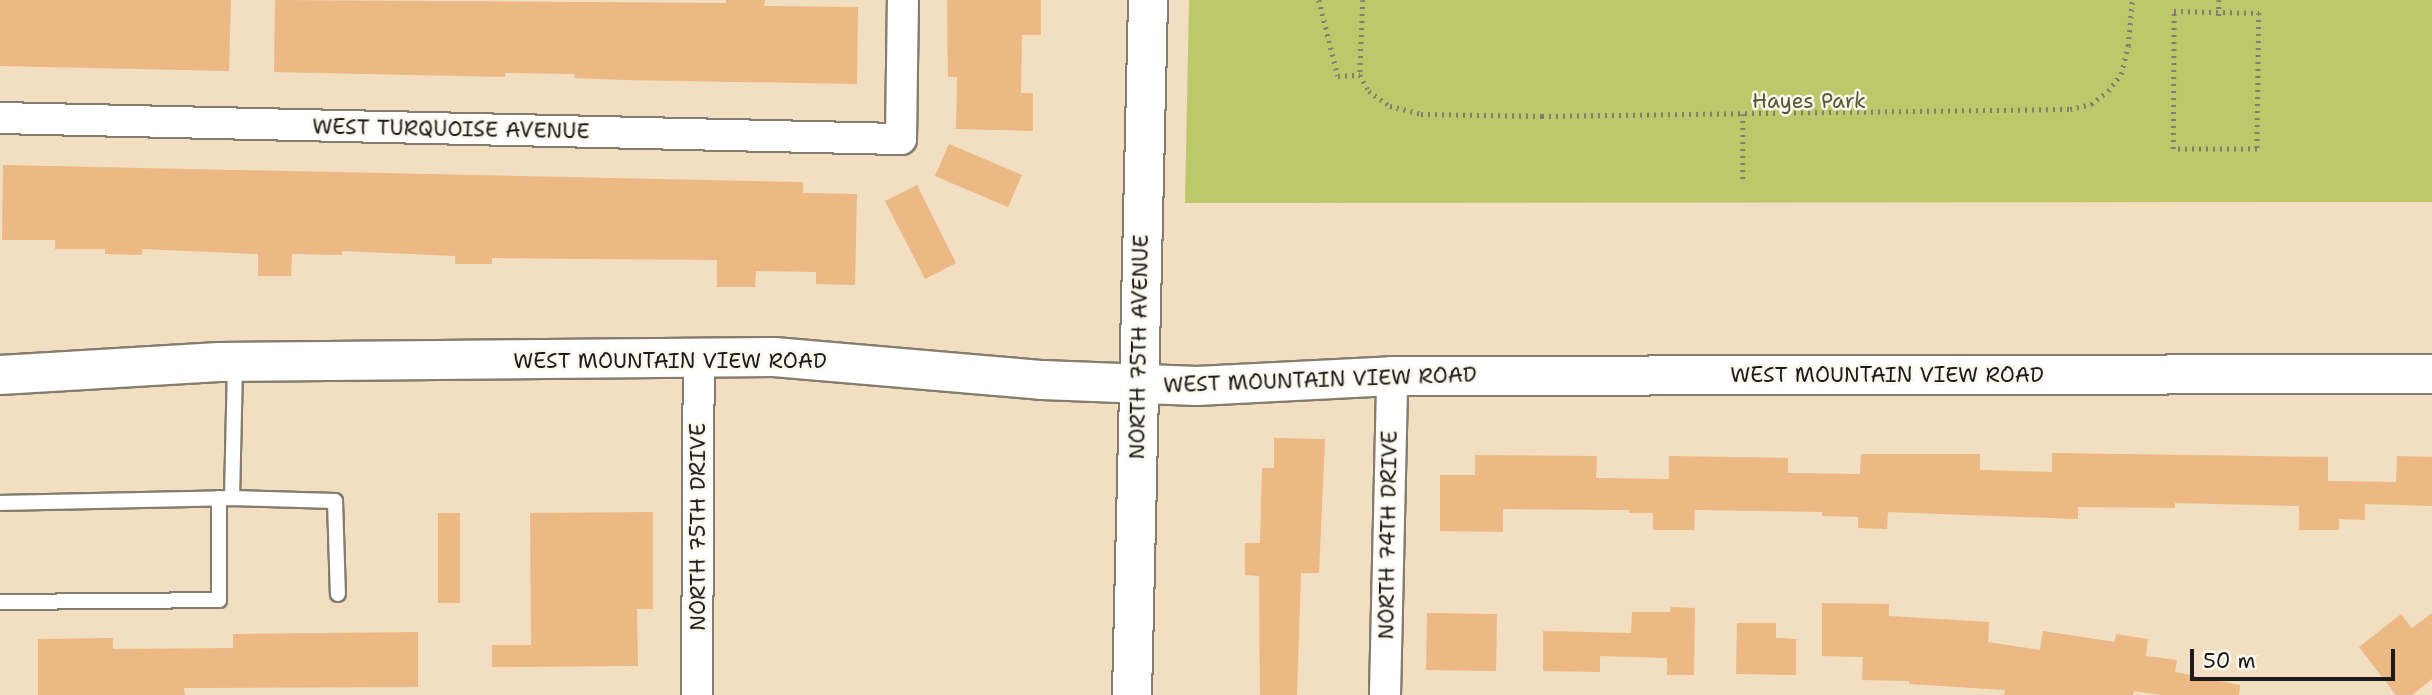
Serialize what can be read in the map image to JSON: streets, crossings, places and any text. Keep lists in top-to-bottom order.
{
  "streets": {
    "street": [
      "WEST TURQUOISE AVENUE",
      "NORTH 75TH AVENUE",
      "WEST MOUNTAIN VIEW ROAD",
      "NORTH 75TH DRIVE",
      "NORTH 74TH DRIVE"
    ]
  },
  "crossings": [
    ["NORTH 75TH AVENUE", "WEST MOUNTAIN VIEW ROAD"],
    ["WEST MOUNTAIN VIEW ROAD", "NORTH 75TH DRIVE"],
    ["WEST MOUNTAIN VIEW ROAD", "NORTH 74TH DRIVE"]
  ],
  "parks": ["Hayes Park"],
  "scale_bar": "50 m"
}
